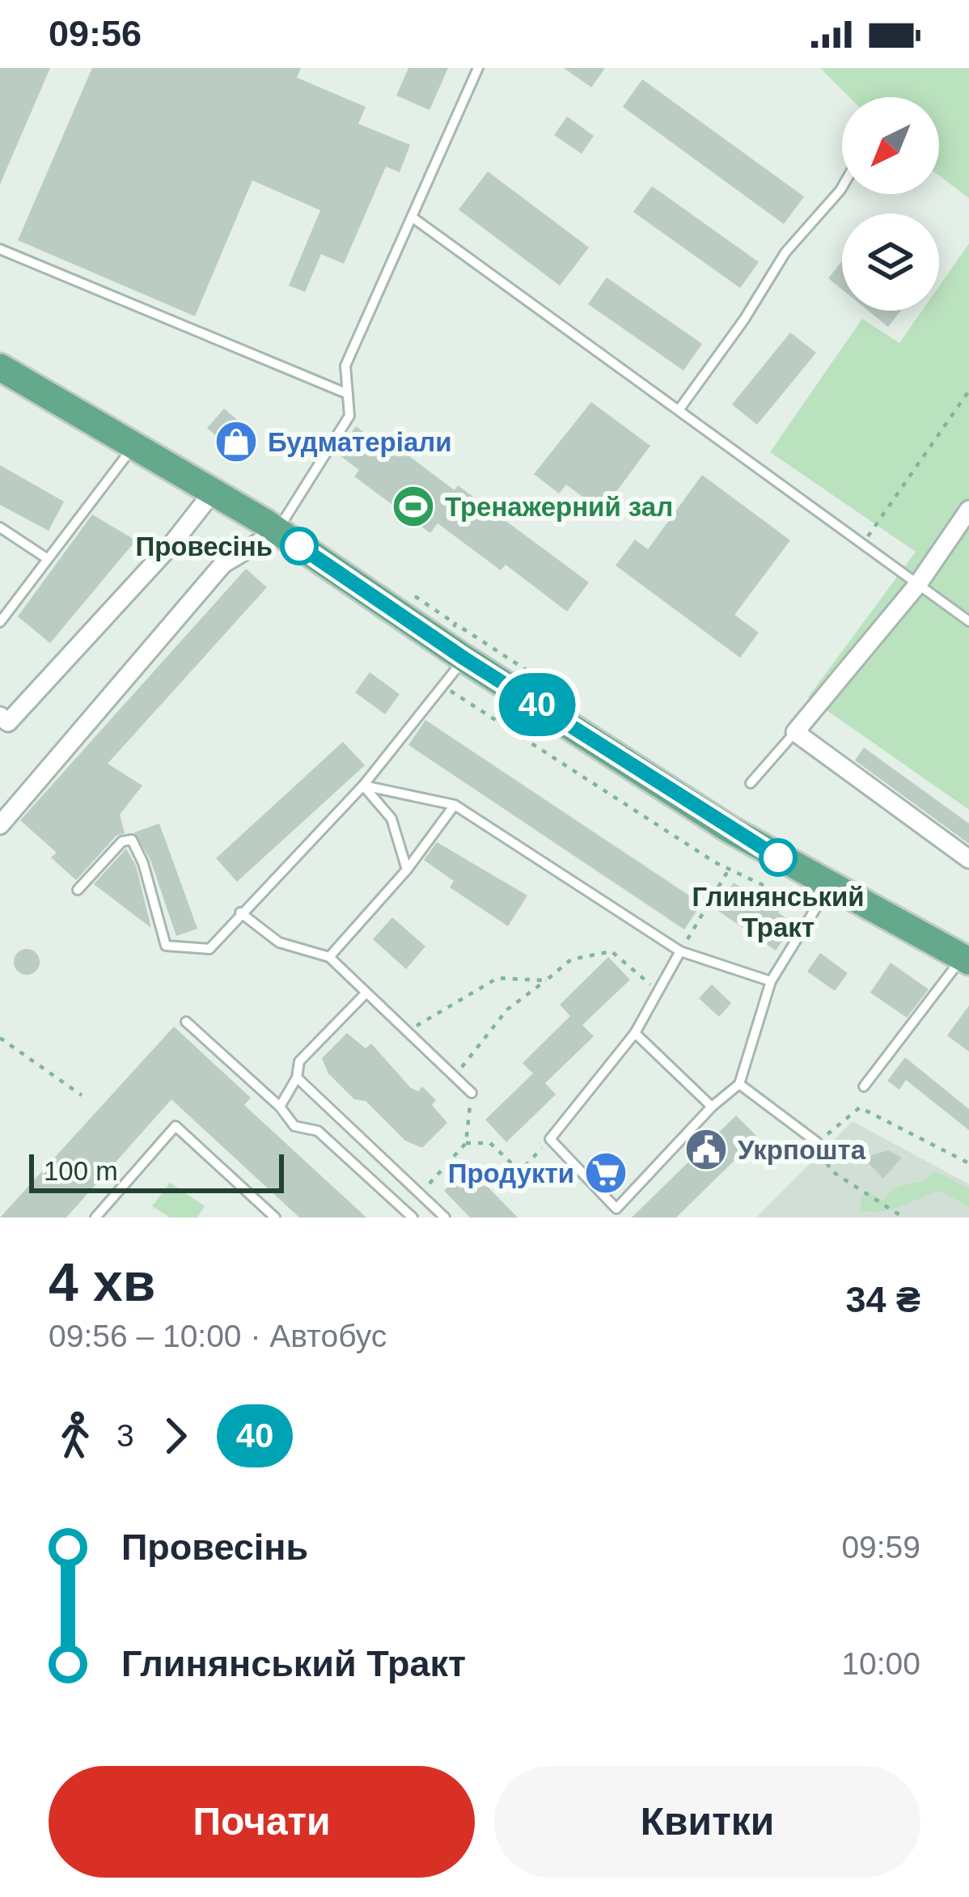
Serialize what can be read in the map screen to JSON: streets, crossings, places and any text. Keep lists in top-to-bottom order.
{
  "places": {
    "shop": ["Будматеріали"],
    "sports": ["Тренажерний зал"],
    "other": ["Провесінь", "Глинянський Тракт"],
    "public building": ["Укрпошта"],
    "supermarket": ["Продукти"]
  },
  "lines": ["bus line 40"],
  "scale_bar": "100 m",
  "north": "bottom left",
  "page": {
    "status": "09:56",
    "on_map": "40",
    "scale": "100 m",
    "heading": ["4 хв", "09:56 – 10:00 · Автобус", "34 ₴"],
    "legs": ["3", "40"],
    "list": [
      {
        "name": "Провесінь",
        "value": "09:59"
      },
      {
        "name": "Глинянський Тракт",
        "value": "10:00"
      }
    ],
    "buttons": ["Почати", "Квитки"]
  }
}
